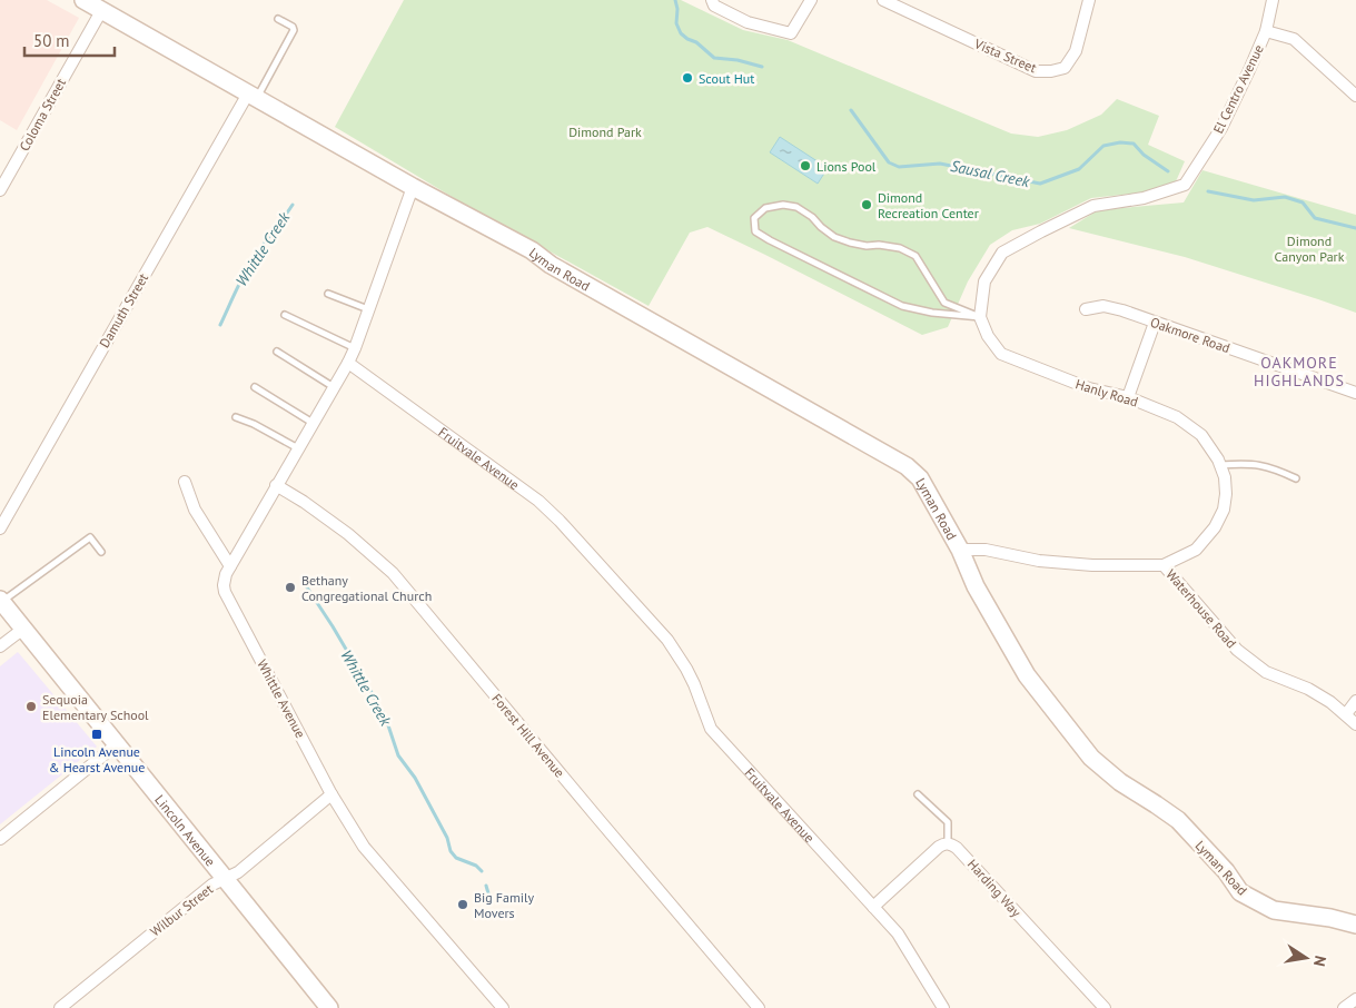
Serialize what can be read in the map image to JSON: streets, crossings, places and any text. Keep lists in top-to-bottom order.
{
  "streets": {
    "street": [
      "Vista Street",
      "El Centro Avenue",
      "Coloma Street",
      "Lyman Road",
      "Damuth Street",
      "Oakmore Road",
      "Hanly Road",
      "Fruitvale Avenue",
      "Waterhouse Road",
      "Whittle Avenue",
      "Forest Hill Avenue",
      "Lincoln Avenue",
      "Harding Way",
      "Wilbur Street"
    ]
  },
  "crossings": [
    ["El Centro Avenue", "Hanly Road"],
    ["Lyman Road", "Waterhouse Road"],
    ["Hanly Road", "Waterhouse Road"],
    ["Fruitvale Avenue", "Whittle Avenue"],
    ["Whittle Avenue", "Forest Hill Avenue"],
    ["Whittle Avenue", "Wilbur Street"],
    ["Lincoln Avenue", "Wilbur Street"]
  ],
  "districts": ["OAKMORE HIGHLANDS"],
  "water": ["Sausal Creek", "Whittle Creek"],
  "parks": ["Dimond Park", "Dimond Canyon Park"],
  "places": {
    "other": [
      "Scout Hut",
      "Lions Pool",
      "Dimond Recreation Center",
      "Bethany Congregational Church",
      "Sequoia Elementary School",
      "Big Family Movers"
    ],
    "transit": ["Lincoln Avenue & Hearst Avenue"]
  },
  "scale_bar": "50 m",
  "north": "right"
}
